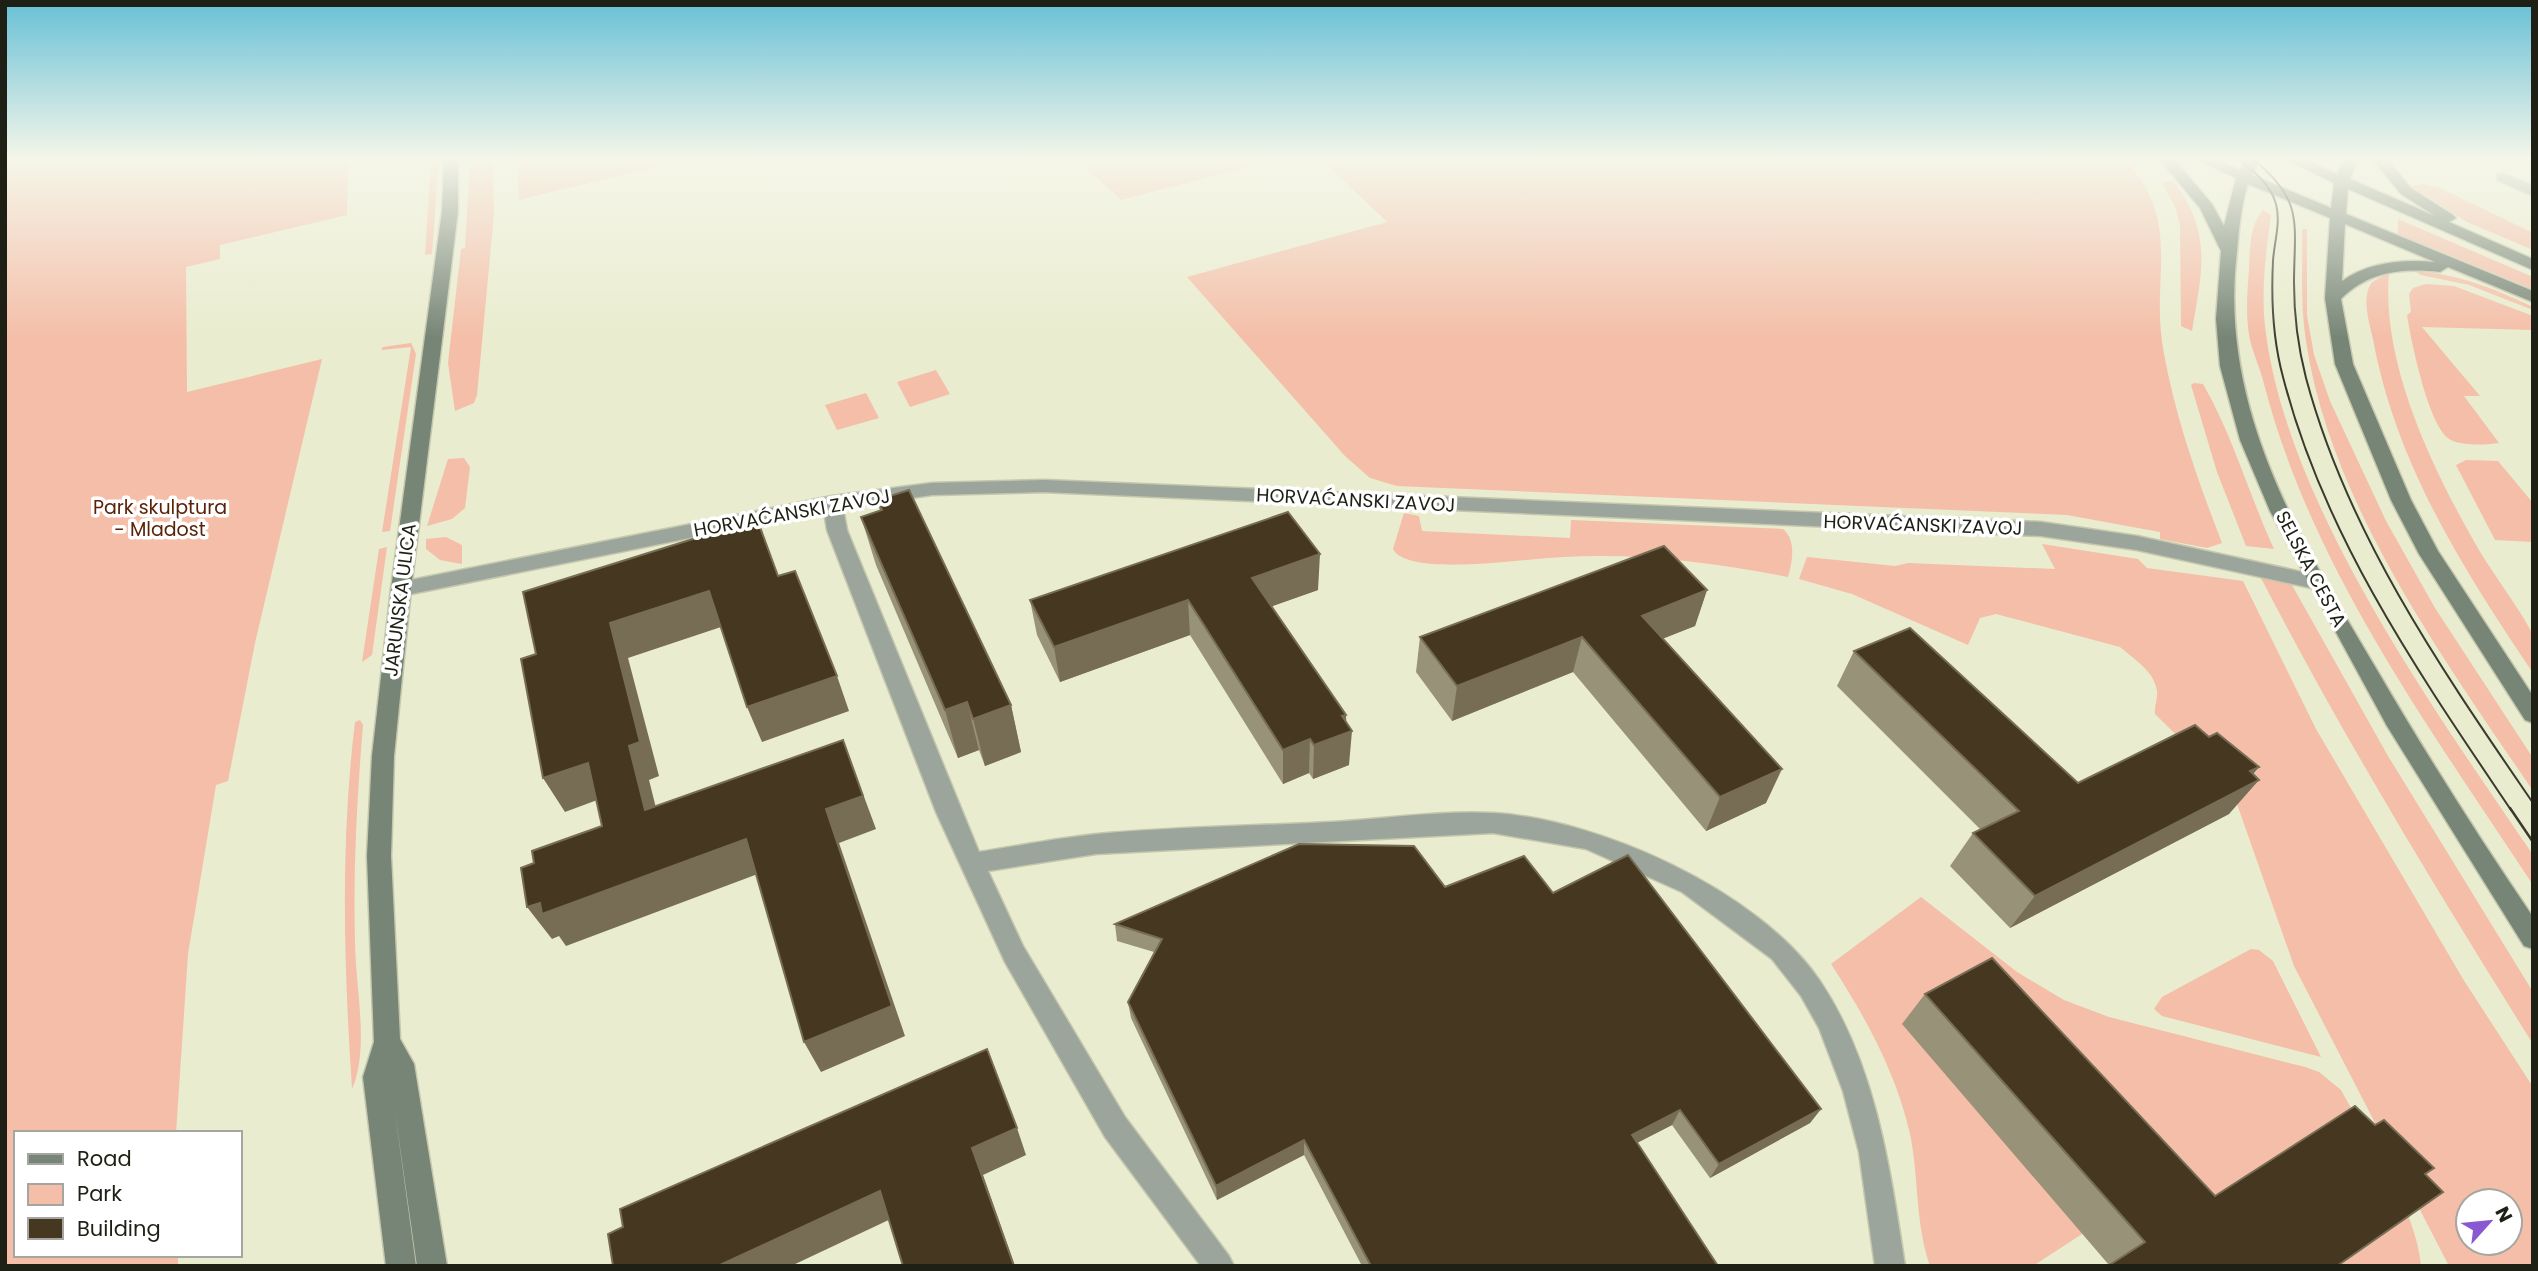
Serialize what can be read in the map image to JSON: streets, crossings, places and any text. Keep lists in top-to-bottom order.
{
  "streets": {
    "main road": ["SELSKA CESTA", "JARUNSKA ULICA"],
    "street": ["HORVAĆANSKI ZAVOJ"]
  },
  "crossings": [
    ["HORVAĆANSKI ZAVOJ", "SELSKA CESTA"],
    ["HORVAĆANSKI ZAVOJ", "JARUNSKA ULICA"]
  ],
  "parks": ["Park skulptura - Mladost"],
  "legend": ["Road", "Park", "Building"],
  "north": "top right"
}
